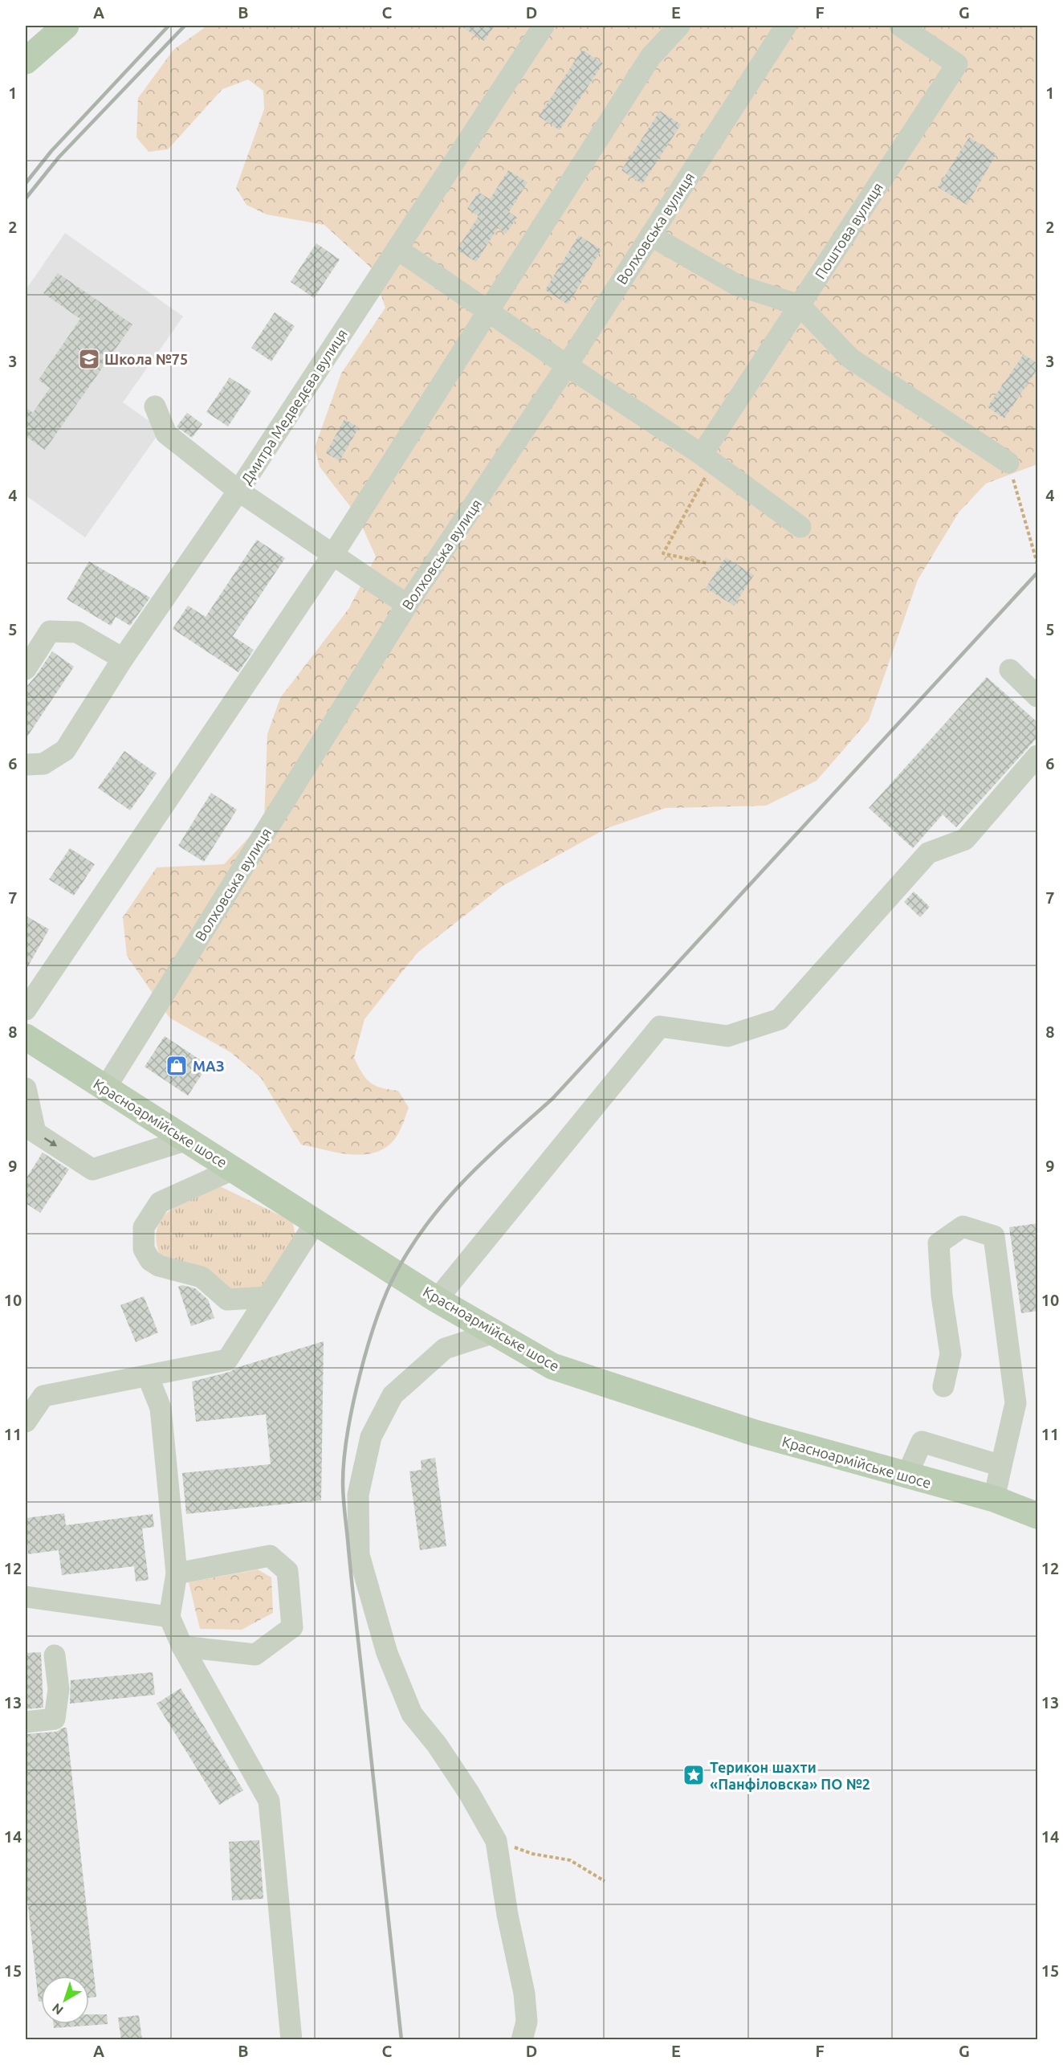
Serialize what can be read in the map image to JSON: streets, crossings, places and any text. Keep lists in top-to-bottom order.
{
  "streets": {
    "main road": ["Красноармійське шосе"],
    "street": ["Волховська вулиця", "Поштова вулиця", "Дмитра Медведєва вулиця"]
  },
  "crossings": [
    ["Волховська вулиця", "Красноармійське шосе"]
  ],
  "places": {
    "school or university": ["Школа №75"],
    "shop": ["МАЗ"],
    "place": ["Терикон шахти «Панфiловска» ПО №2"]
  },
  "north": "bottom left",
  "grid": {
    "columns": [
      "A",
      "B",
      "C",
      "D",
      "E",
      "F",
      "G"
    ],
    "rows": [
      "1",
      "2",
      "3",
      "4",
      "5",
      "6",
      "7",
      "8",
      "9",
      "10",
      "11",
      "12",
      "13",
      "14",
      "15"
    ]
  }
}
